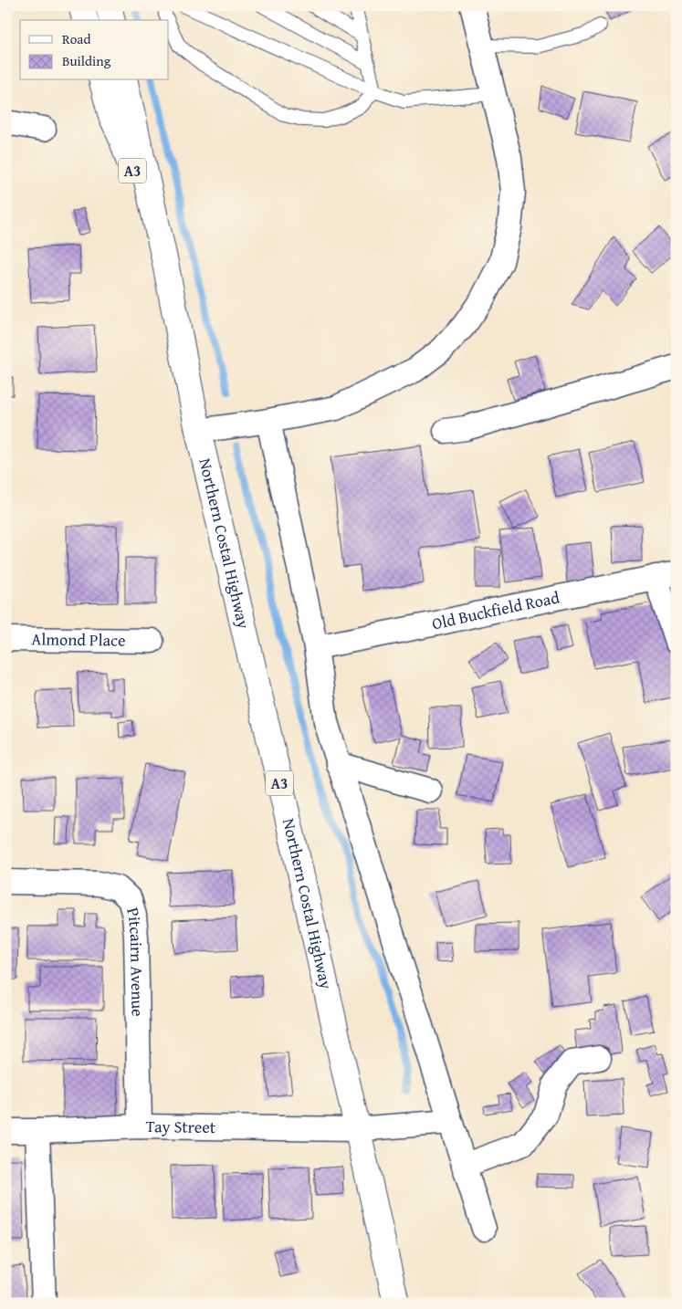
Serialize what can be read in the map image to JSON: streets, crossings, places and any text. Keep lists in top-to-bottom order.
{
  "streets": {
    "main road": ["A3", "Northern Costal Highway"],
    "street": [
      "Old Buckfield Road",
      "Almond Place",
      "Pitcairn Avenue",
      "Tay Street"
    ]
  },
  "crossings": [
    ["A3", "Northern Costal Highway"],
    ["Northern Costal Highway", "Tay Street"],
    ["Pitcairn Avenue", "Tay Street"]
  ],
  "legend": ["Road", "Building"]
}
